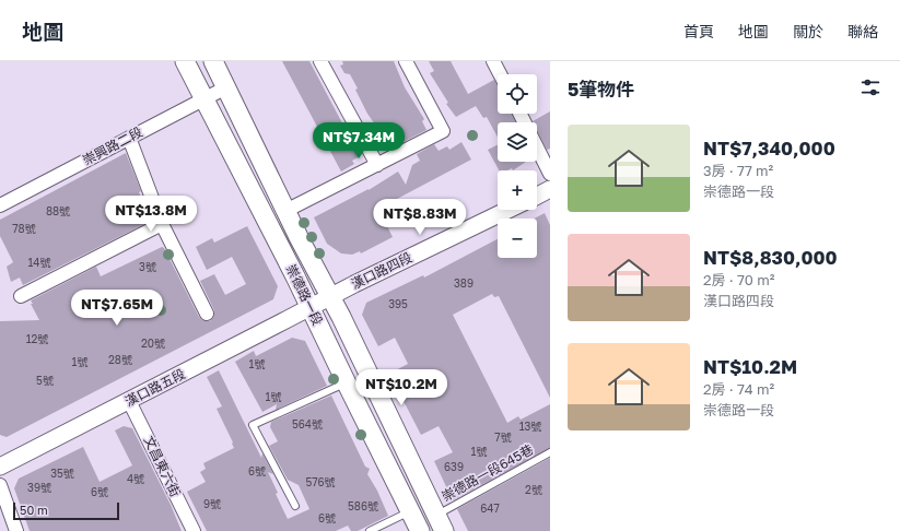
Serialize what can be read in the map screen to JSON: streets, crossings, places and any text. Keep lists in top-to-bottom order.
{
  "streets": {
    "main road": ["崇德路一段"],
    "street": [
      "崇興路二段",
      "漢口路四段",
      "漢口路五段",
      "文昌東六街"
    ],
    "lane": ["崇德路一段645巷"]
  },
  "crossings": [
    ["崇興路二段", "崇德路一段"],
    ["漢口路四段", "崇德路一段"],
    ["漢口路四段", "漢口路五段"],
    ["崇德路一段", "漢口路五段"],
    ["崇德路一段", "崇德路一段645巷"],
    ["漢口路五段", "文昌東六街"]
  ],
  "house_numbers": [
    "88號",
    "78號",
    "14號",
    "3號",
    "389",
    "395",
    "12號",
    "20號",
    "28號",
    "1號",
    "1號",
    "5號",
    "1號",
    "564號",
    "13號",
    "7號",
    "1號",
    "639",
    "6號",
    "35號",
    "4號",
    "576號",
    "39號",
    "2號",
    "6號",
    "9號",
    "586號",
    "647",
    "6號"
  ],
  "scale_bar": "50 m",
  "page": {
    "header": "地圖",
    "nav": [
      "首頁",
      "地圖",
      "關於",
      "聯絡"
    ],
    "heading": "5筆物件",
    "map_buttons": ["+", "−"],
    "list": [
      {
        "name": "NT$7,340,000",
        "note": "3房 · 77 m² · 崇德路一段"
      },
      {
        "name": "NT$8,830,000",
        "note": "2房 · 70 m² · 漢口路四段"
      },
      {
        "name": "NT$10.2M",
        "note": "2房 · 74 m² · 崇德路一段"
      }
    ],
    "price": [
      "NT$7.34M",
      "NT$13.8M",
      "NT$8.83M",
      "NT$7.65M",
      "NT$10.2M"
    ],
    "scale": "50 m"
  }
}
